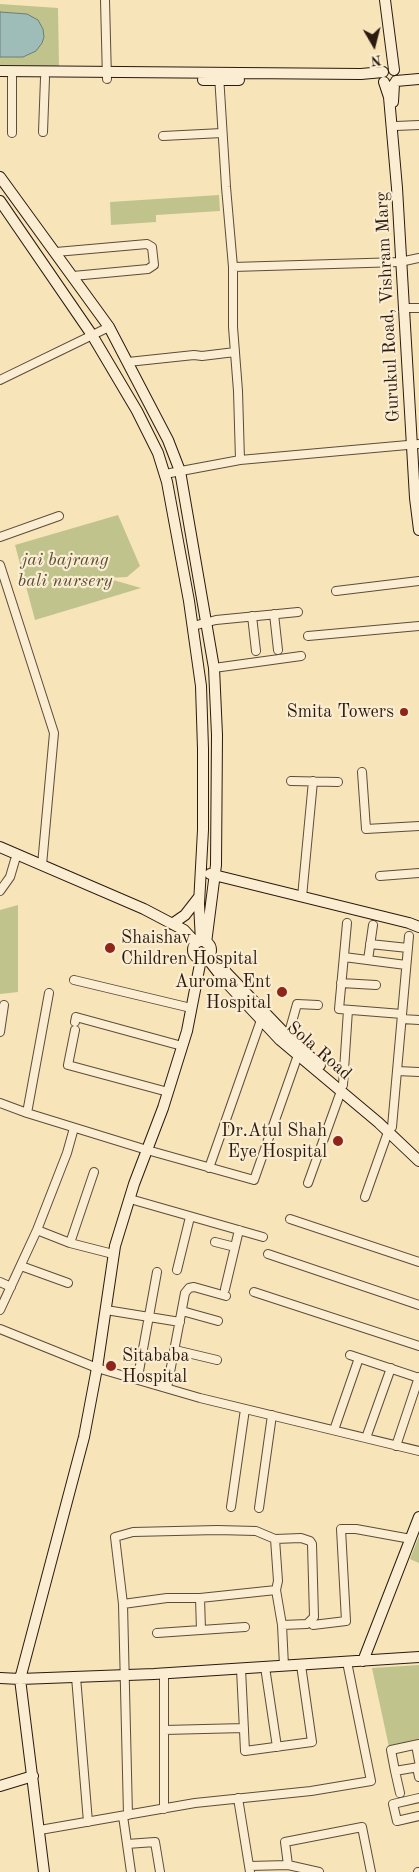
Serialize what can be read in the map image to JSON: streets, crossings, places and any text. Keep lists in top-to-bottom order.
{
  "streets": {
    "street": ["Gurukul Road, Vishram Marg", "Sola Road"]
  },
  "parks": ["jai bajrang bali nursery"],
  "places": [
    "Smita Towers",
    "Shaishav Children Hospital",
    "Auroma Ent Hospital",
    "Dr.Atul Shah Eye Hospital",
    "Sitababa Hospital"
  ],
  "north": "bottom"
}
